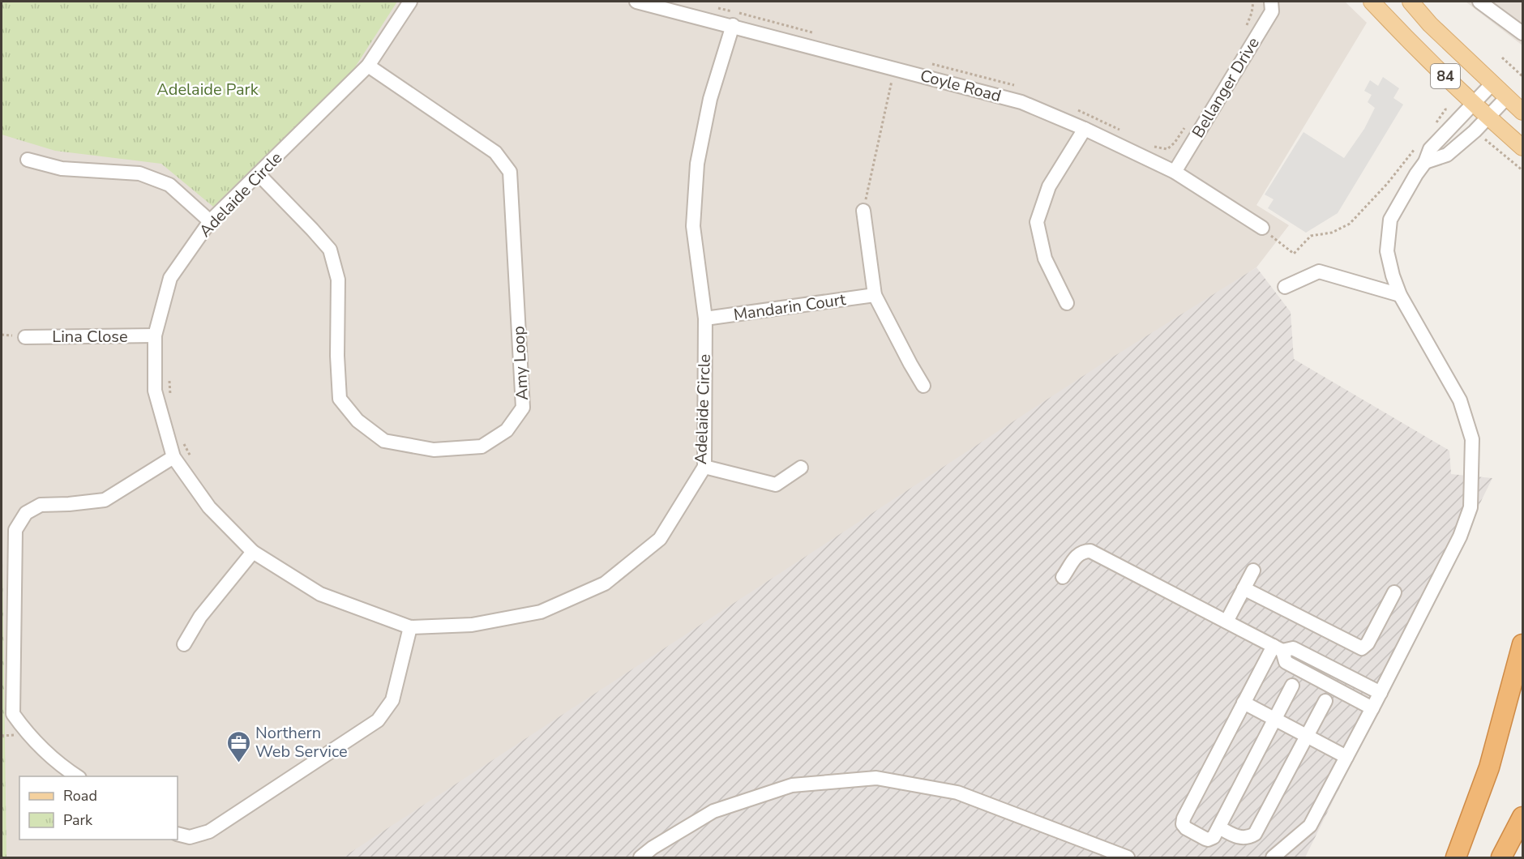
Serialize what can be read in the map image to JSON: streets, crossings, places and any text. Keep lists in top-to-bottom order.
{
  "streets": {
    "main road": ["84"],
    "street": [
      "Coyle Road",
      "Bellanger Drive",
      "Adelaide Circle",
      "Mandarin Court",
      "Lina Close",
      "Amy Loop"
    ]
  },
  "crossings": [
    ["Coyle Road", "Bellanger Drive"],
    ["Coyle Road", "Adelaide Circle"],
    ["Adelaide Circle", "Mandarin Court"],
    ["Adelaide Circle", "Lina Close"],
    ["Adelaide Circle", "Amy Loop"]
  ],
  "parks": ["Adelaide Park"],
  "places": {
    "office": ["Northern Web Service"]
  },
  "legend": ["Road", "Park"]
}
